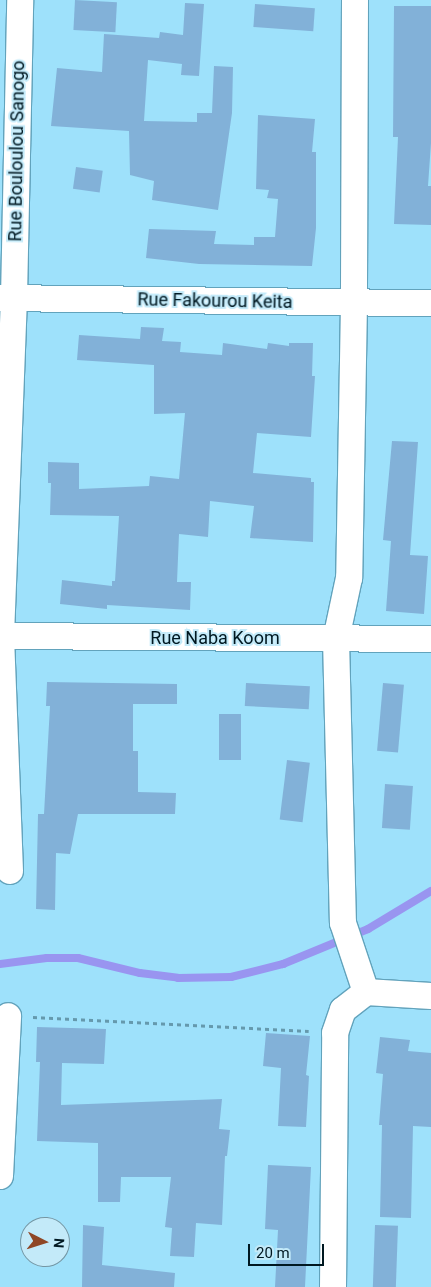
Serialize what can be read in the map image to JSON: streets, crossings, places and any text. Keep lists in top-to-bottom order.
{
  "streets": {
    "street": ["Rue Bouloulou Sanogo", "Rue Fakourou Keita", "Rue Naba Koom"]
  },
  "crossings": [
    ["Rue Bouloulou Sanogo", "Rue Fakourou Keita"],
    ["Rue Bouloulou Sanogo", "Rue Naba Koom"]
  ],
  "scale_bar": "20 m",
  "north": "right"
}
